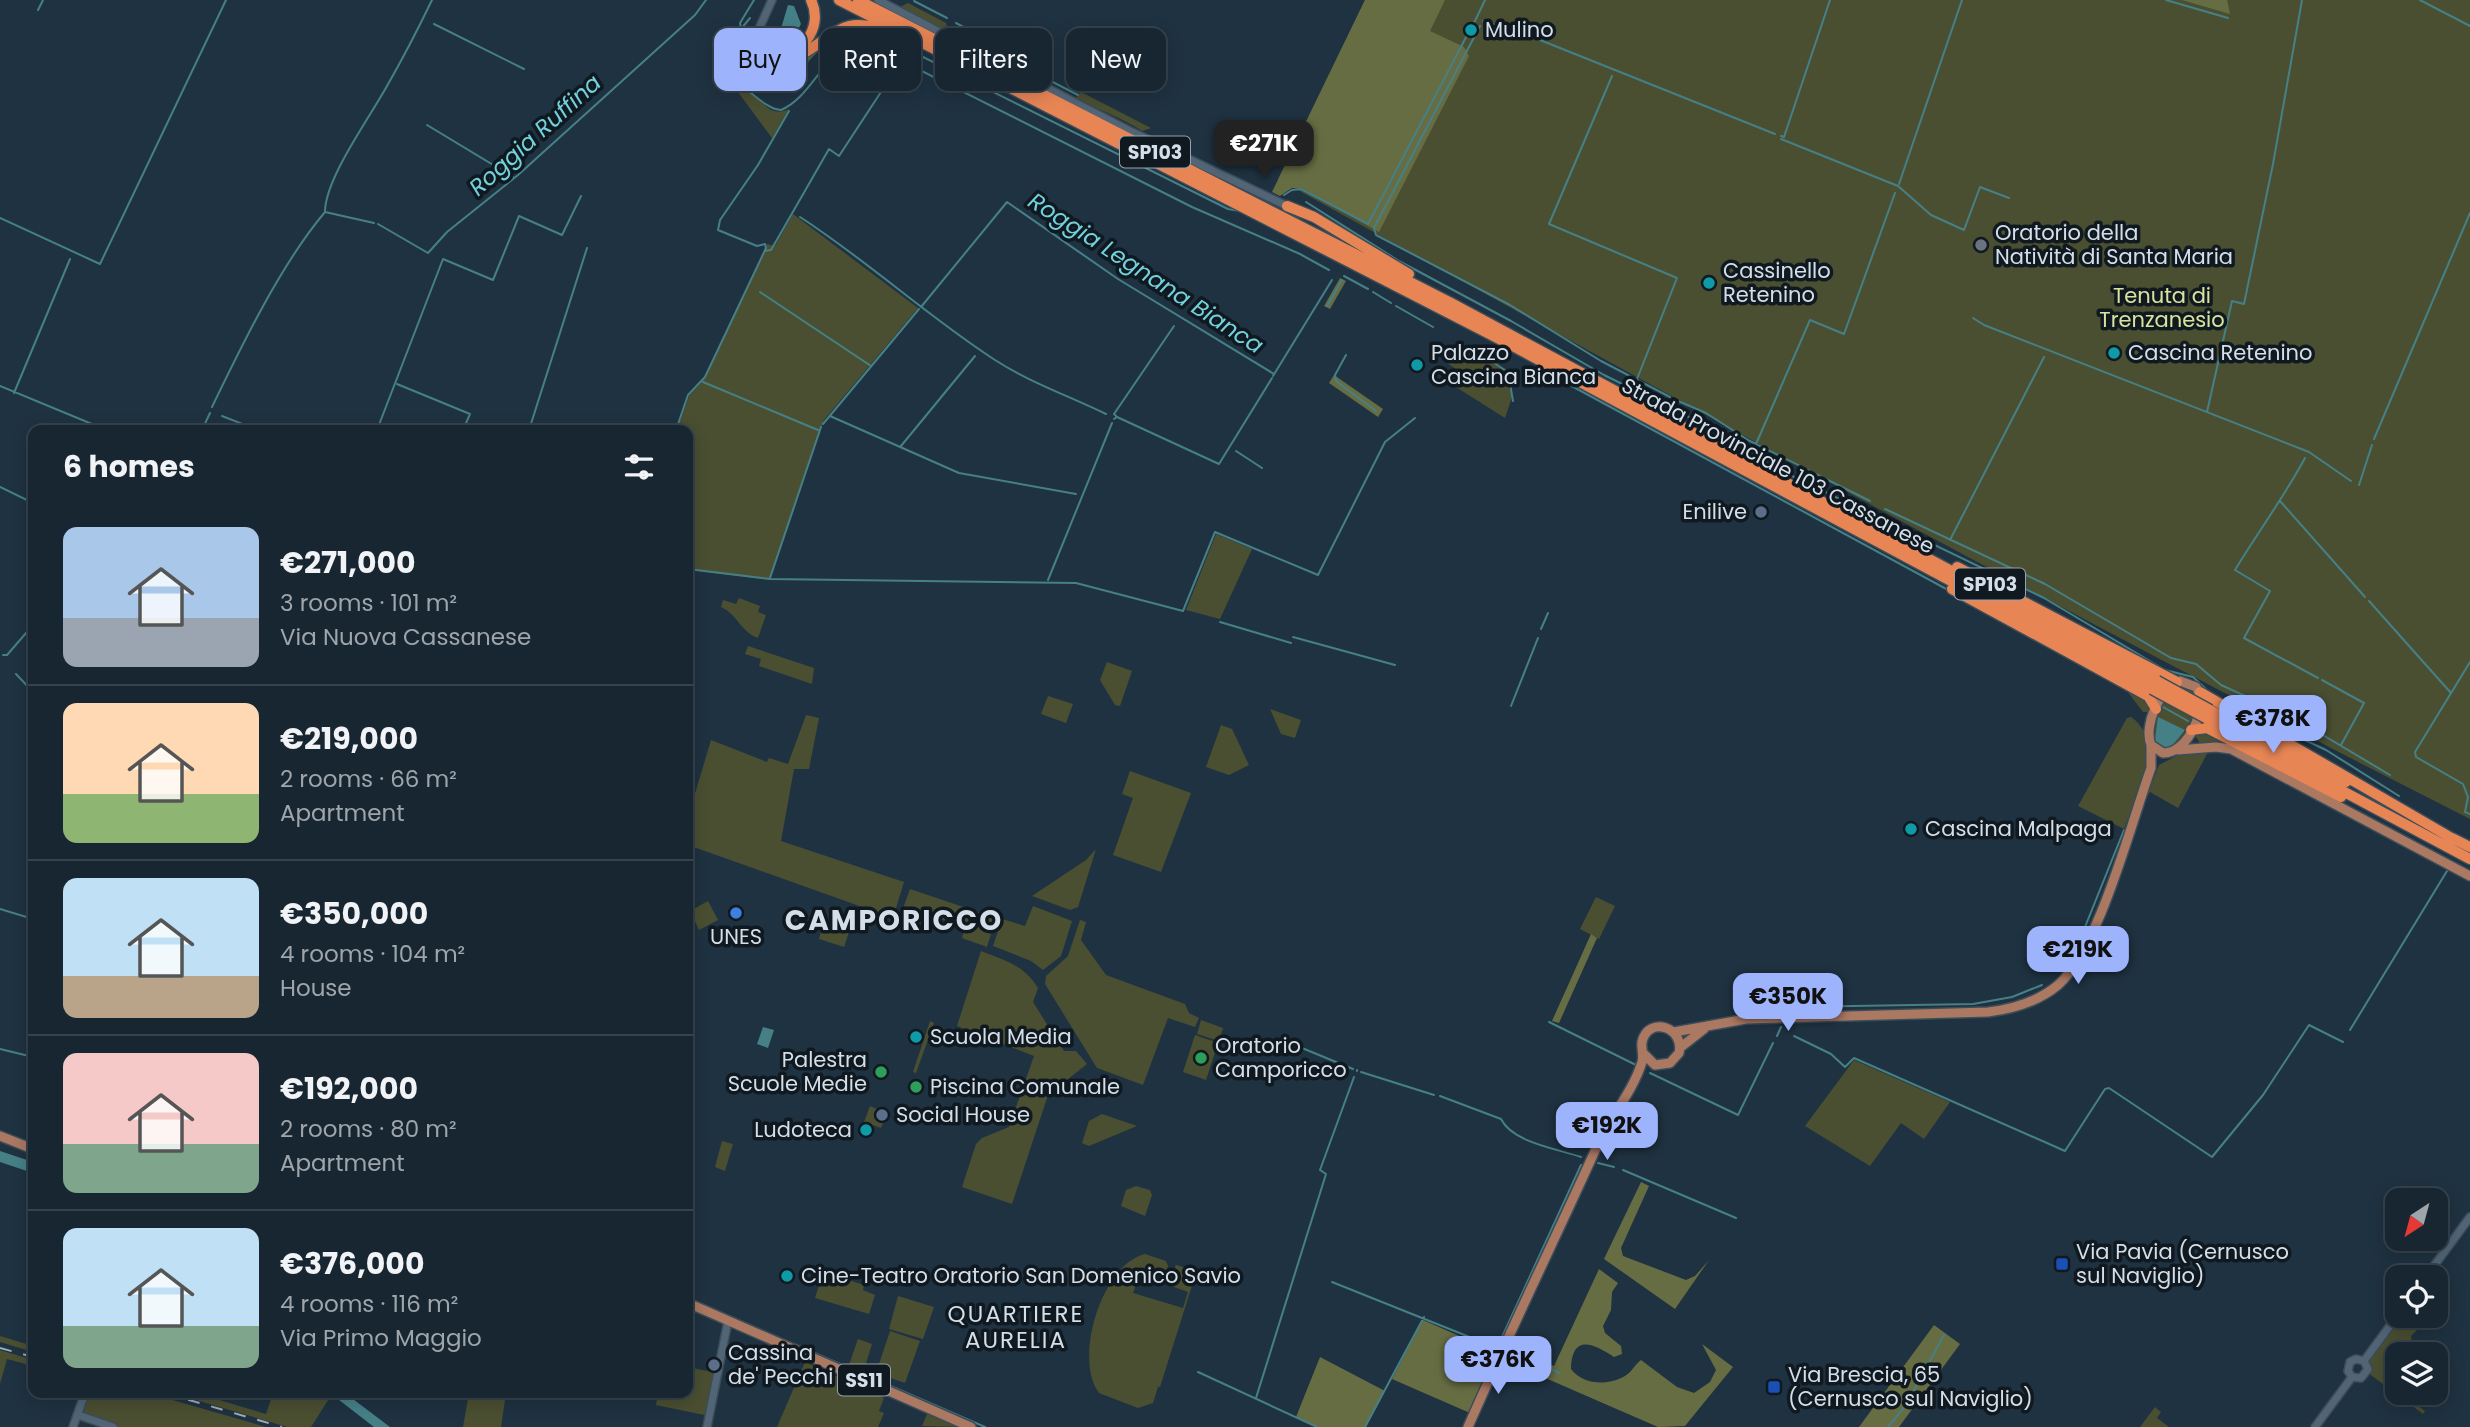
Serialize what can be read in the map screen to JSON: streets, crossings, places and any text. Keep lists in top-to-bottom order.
{
  "streets": {
    "highway": ["SP103", "Strada Provinciale 103 Cassanese"],
    "main road": ["SS11"]
  },
  "crossings": [
    ["SP103", "Strada Provinciale 103 Cassanese"]
  ],
  "districts": ["CAMPORICCO", "QUARTIERE AURELIA"],
  "water": ["Roggia Ruffina", "Roggia Legnana Bianca"],
  "parks": ["Tenuta di Trenzanesio"],
  "places": {
    "other": [
      "Mulino",
      "Oratorio della Natività di Santa Maria",
      "Cassinello Retenino",
      "Cascina Retenino",
      "Palazzo Cascina Bianca",
      "Enilive",
      "Cascina Malpaga",
      "UNES",
      "Scuola Media",
      "Oratorio Camporicco",
      "Palestra Scuole Medie",
      "Piscina Comunale",
      "Social House",
      "Ludoteca",
      "Cine-Teatro Oratorio San Domenico Savio",
      "Cassina de' Pecchi"
    ],
    "transit": ["Via Pavia (Cernusco sul Naviglio)", "Via Brescia, 65 (Cernusco sul Naviglio)"]
  },
  "north": "bottom left",
  "page": {
    "chip": [
      "Buy",
      "Rent",
      "Filters",
      "New"
    ],
    "price": [
      "€271K",
      "€378K",
      "€219K",
      "€350K",
      "€192K",
      "€376K"
    ],
    "heading": "6 homes",
    "list": [
      {
        "name": "€271,000",
        "note": "3 rooms · 101 m² · Via Nuova Cassanese"
      },
      {
        "name": "€219,000",
        "note": "2 rooms · 66 m² · Apartment"
      },
      {
        "name": "€350,000",
        "note": "4 rooms · 104 m² · House"
      },
      {
        "name": "€192,000",
        "note": "2 rooms · 80 m² · Apartment"
      },
      {
        "name": "€376,000",
        "note": "4 rooms · 116 m² · Via Primo Maggio"
      }
    ]
  }
}
